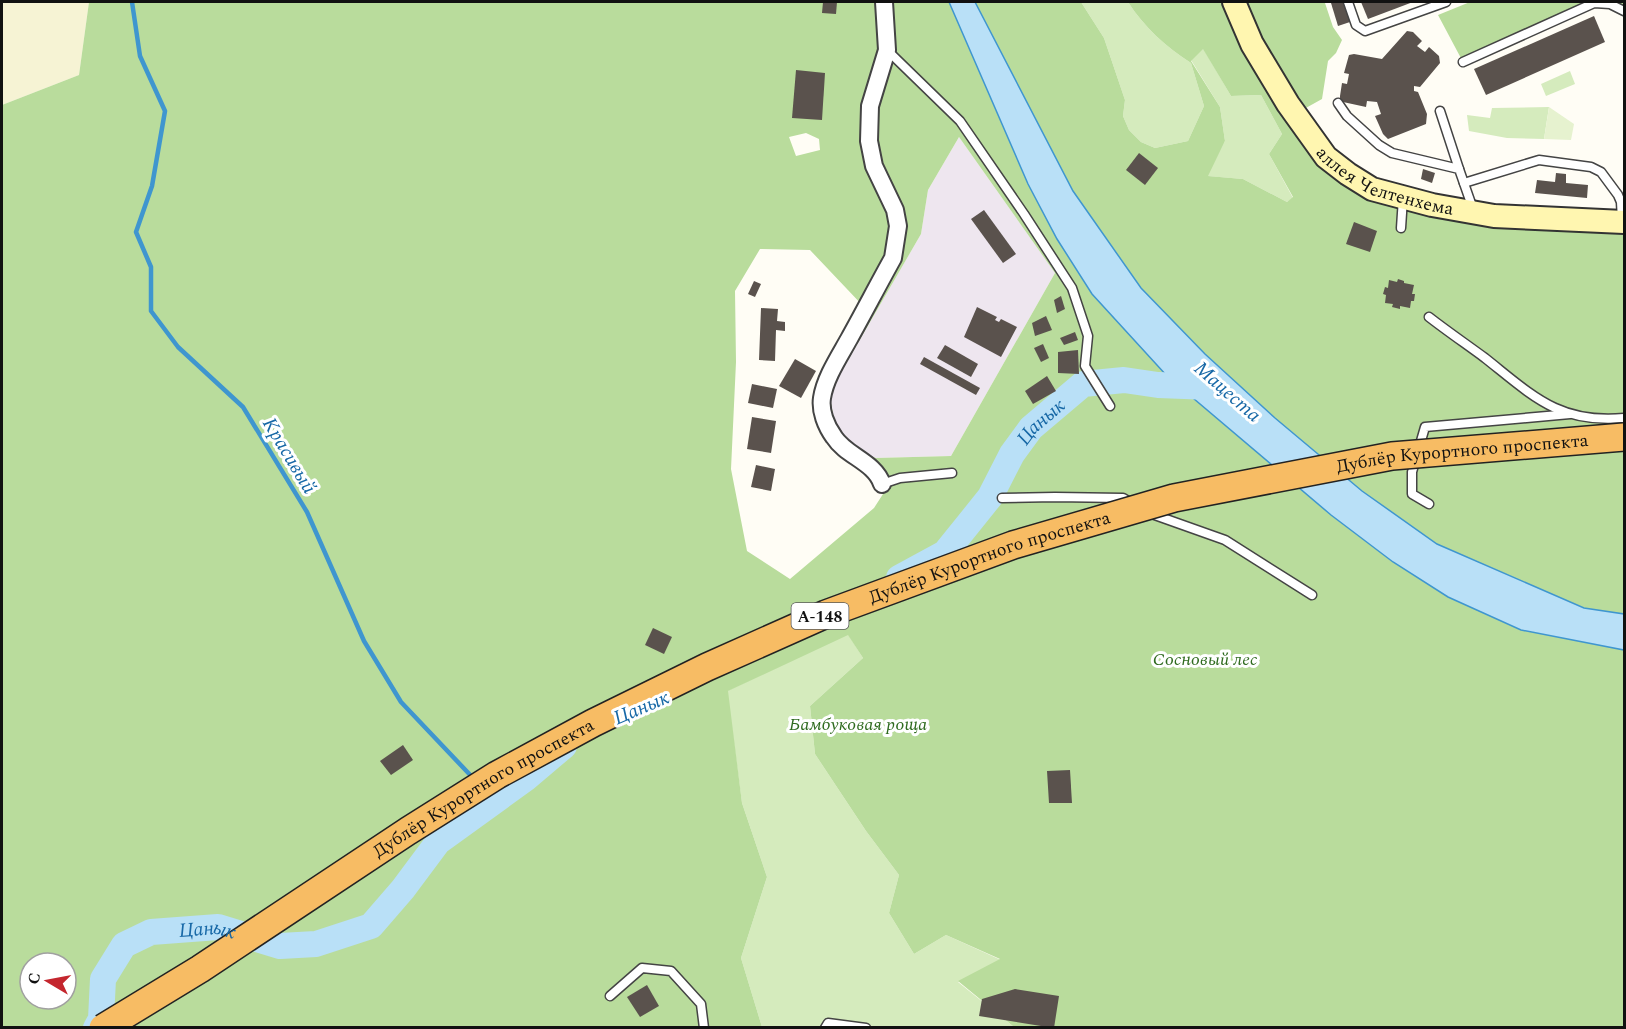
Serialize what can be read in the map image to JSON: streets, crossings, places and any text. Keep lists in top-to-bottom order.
{
  "streets": {
    "highway": ["Дублёр Курортного проспекта", "А-148"],
    "main road": ["аллея Челтенхема"]
  },
  "water": ["Мацеста", "Цанык", "Красивый"],
  "parks": ["Сосновый лес", "Бамбуковая роща"],
  "north": "left"
}
